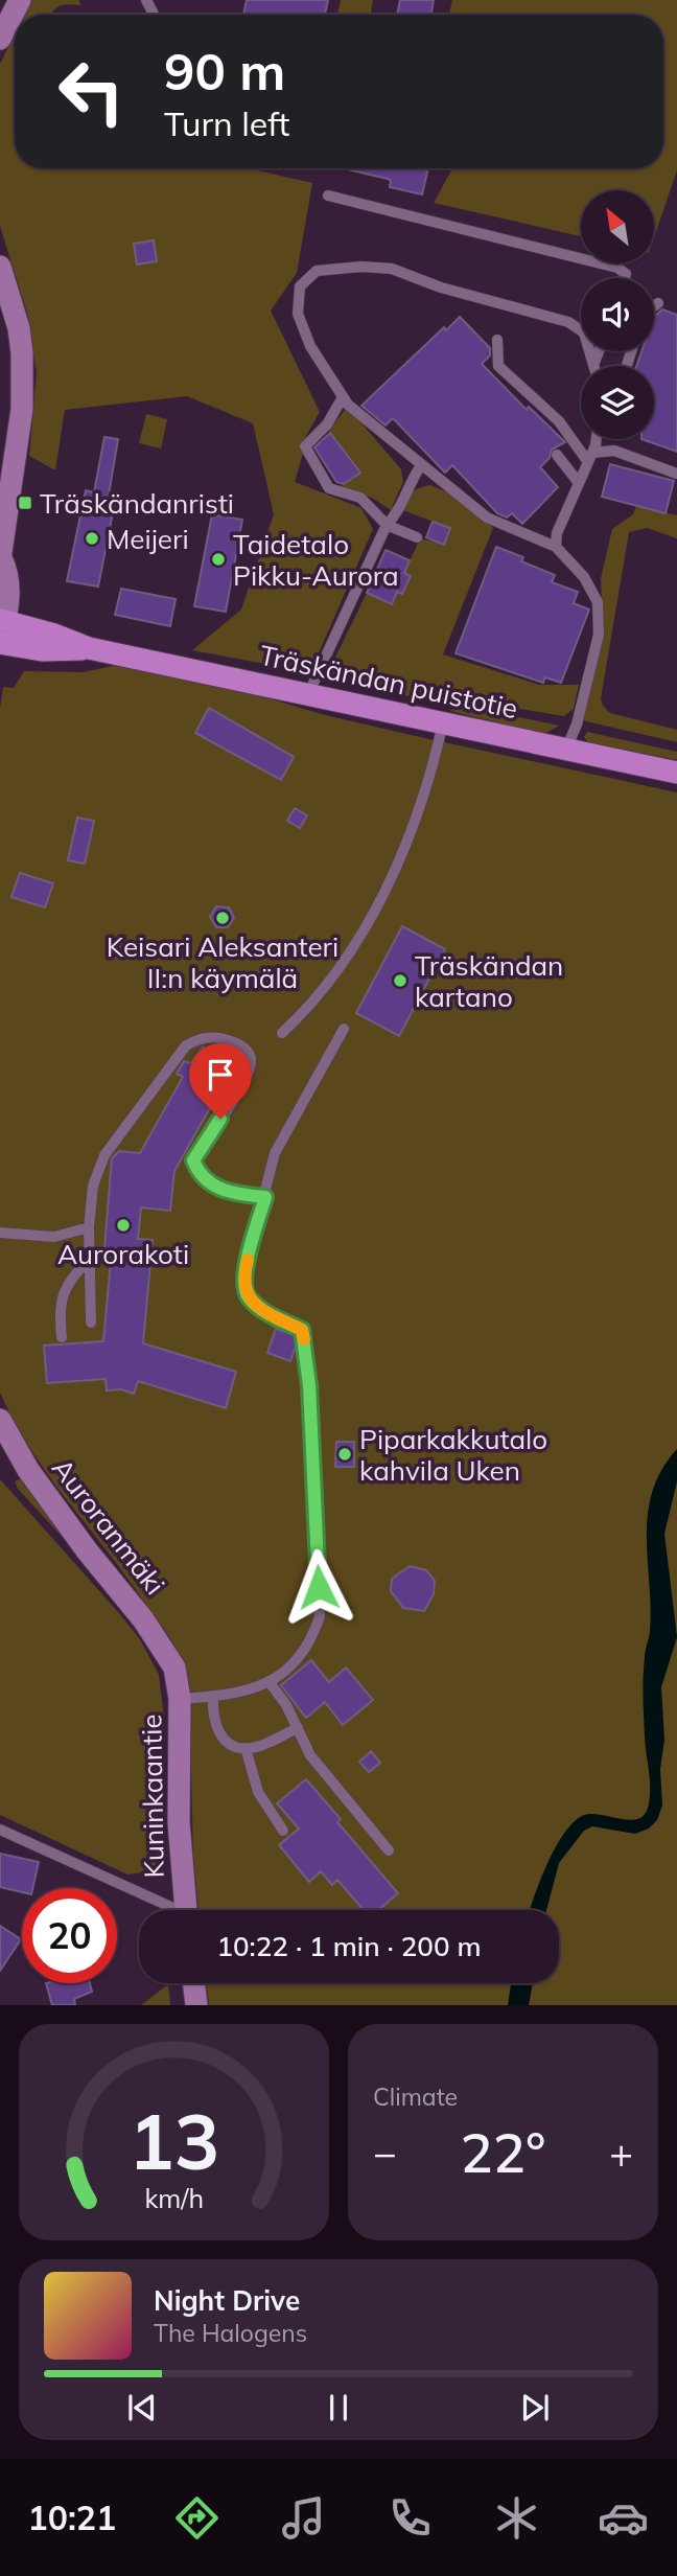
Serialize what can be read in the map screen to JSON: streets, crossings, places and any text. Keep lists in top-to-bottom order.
{
  "streets": {
    "main road": ["Träskändan puistotie", "Auroranmäki", "Kuninkaantie"]
  },
  "crossings": [
    ["Auroranmäki", "Kuninkaantie"]
  ],
  "places": {
    "transit": ["Träskändanristi"],
    "other": [
      "Meijeri",
      "Taidetalo Pikku-Aurora",
      "Keisari Aleksanteri II:n käymälä",
      "Träskändan kartano",
      "Aurorakoti",
      "Piparkakkutalo kahvila Uken"
    ]
  },
  "north": "top left",
  "page": {
    "turn": ["90 m", "Turn left"],
    "limit": "20",
    "trip": "10:22 · 1 min · 200 m",
    "tile": "Climate",
    "heat": ["−", "22°", "+"],
    "song": ["Night Drive", "The Halogens"],
    "tabs": "10:21",
    "gauge": ["13", "km/h"]
  }
}
